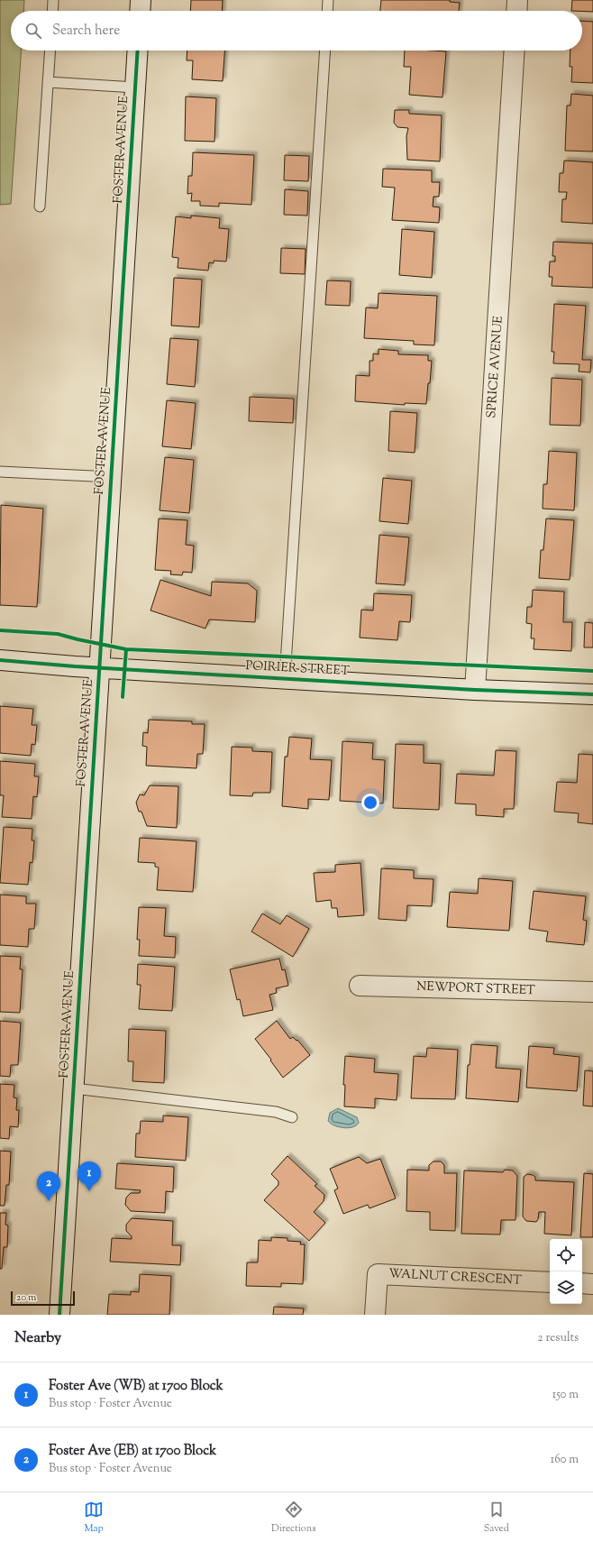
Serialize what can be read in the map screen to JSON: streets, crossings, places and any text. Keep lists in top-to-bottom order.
{
  "streets": {
    "street": [
      "FOSTER AVENUE",
      "SPRICE AVENUE",
      "POIRIER STREET",
      "NEWPORT STREET",
      "WALNUT CRESCENT"
    ]
  },
  "crossings": [
    ["FOSTER AVENUE", "POIRIER STREET"],
    ["SPRICE AVENUE", "POIRIER STREET"]
  ],
  "scale_bar": "20 m",
  "page": {
    "search": "Search here",
    "pins": ["1", "2"],
    "scale": "20 m",
    "heading": ["Nearby", "2 results"],
    "list": [
      {
        "mark": "1",
        "name": "Foster Ave (WB) at 1700 Block",
        "note": "Bus stop · Foster Avenue",
        "value": "150 m"
      },
      {
        "mark": "2",
        "name": "Foster Ave (EB) at 1700 Block",
        "note": "Bus stop · Foster Avenue",
        "value": "160 m"
      }
    ],
    "nav": ["Map", "Directions", "Saved"]
  }
}
